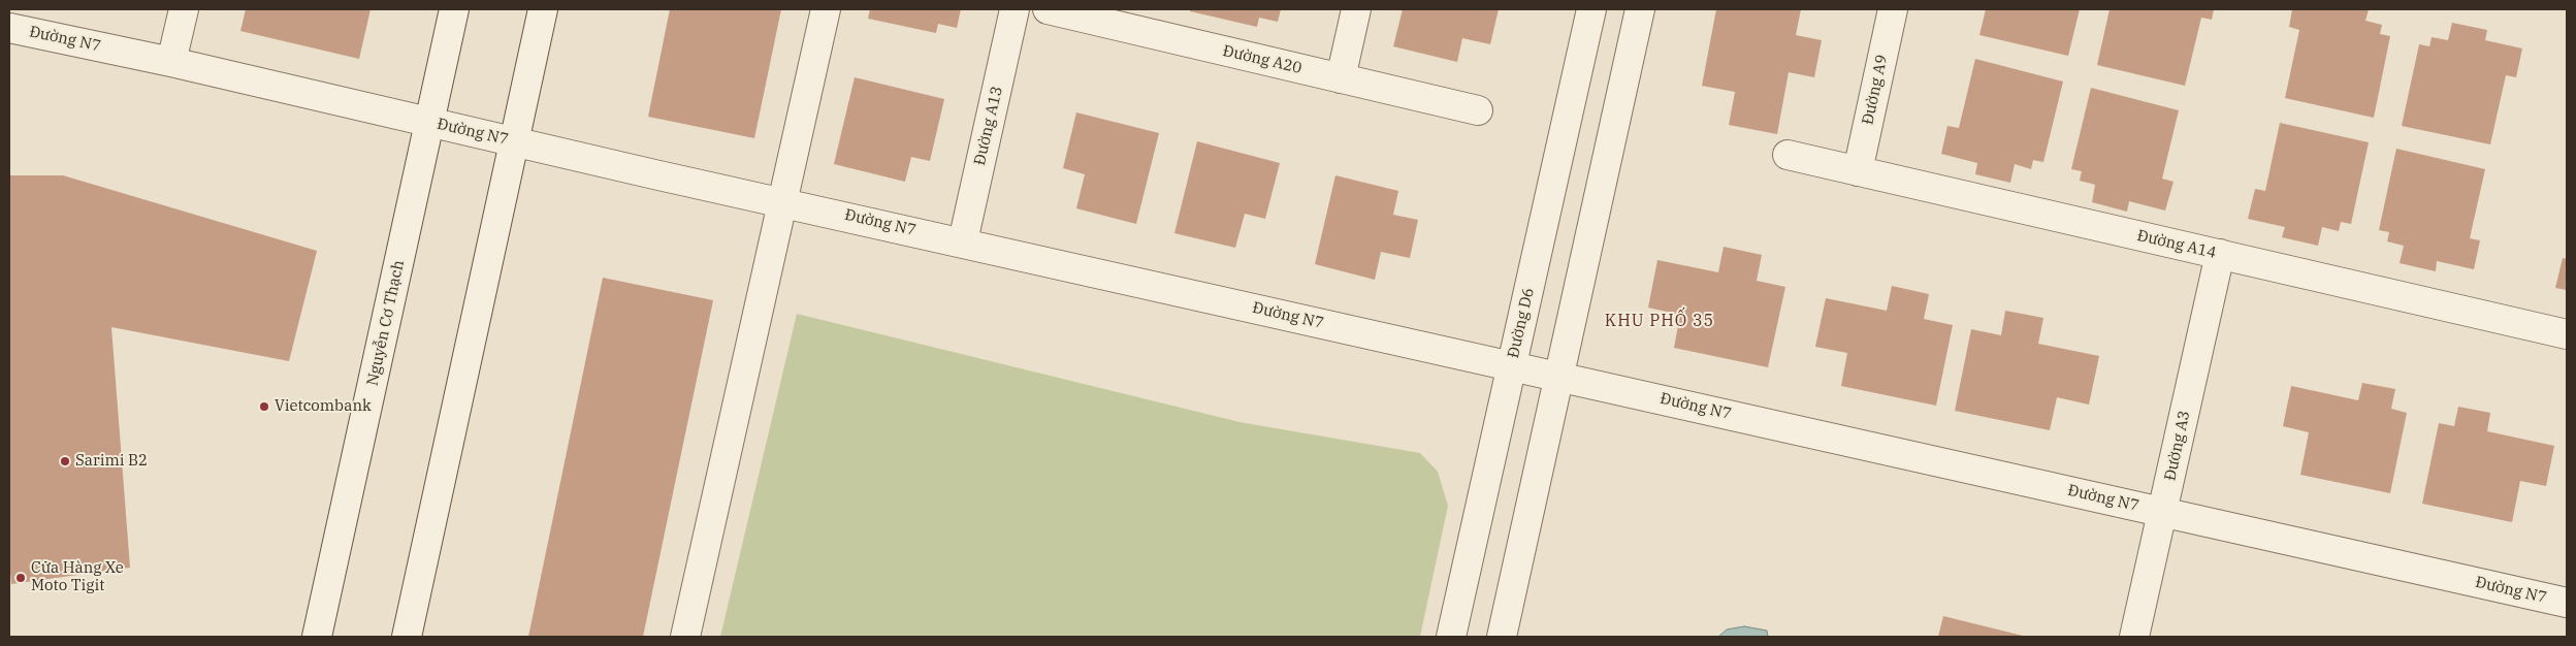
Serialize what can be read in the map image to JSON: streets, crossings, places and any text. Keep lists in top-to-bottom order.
{
  "streets": {
    "street": [
      "Đường N7",
      "Đường A20",
      "Đường A9",
      "Đường A13",
      "Đường A14",
      "Nguyễn Cơ Thạch",
      "Đường D6",
      "Đường A3"
    ]
  },
  "crossings": [
    ["Đường N7", "Đường A13"],
    ["Đường N7", "Nguyễn Cơ Thạch"],
    ["Đường N7", "Đường D6"],
    ["Đường N7", "Đường A3"],
    ["Đường A9", "Đường A14"],
    ["Đường A14", "Đường A3"]
  ],
  "districts": ["KHU PHỐ 35"],
  "places": ["Vietcombank", "Sarimi B2", "Cửa Hàng Xe Moto Tigit"]
}
